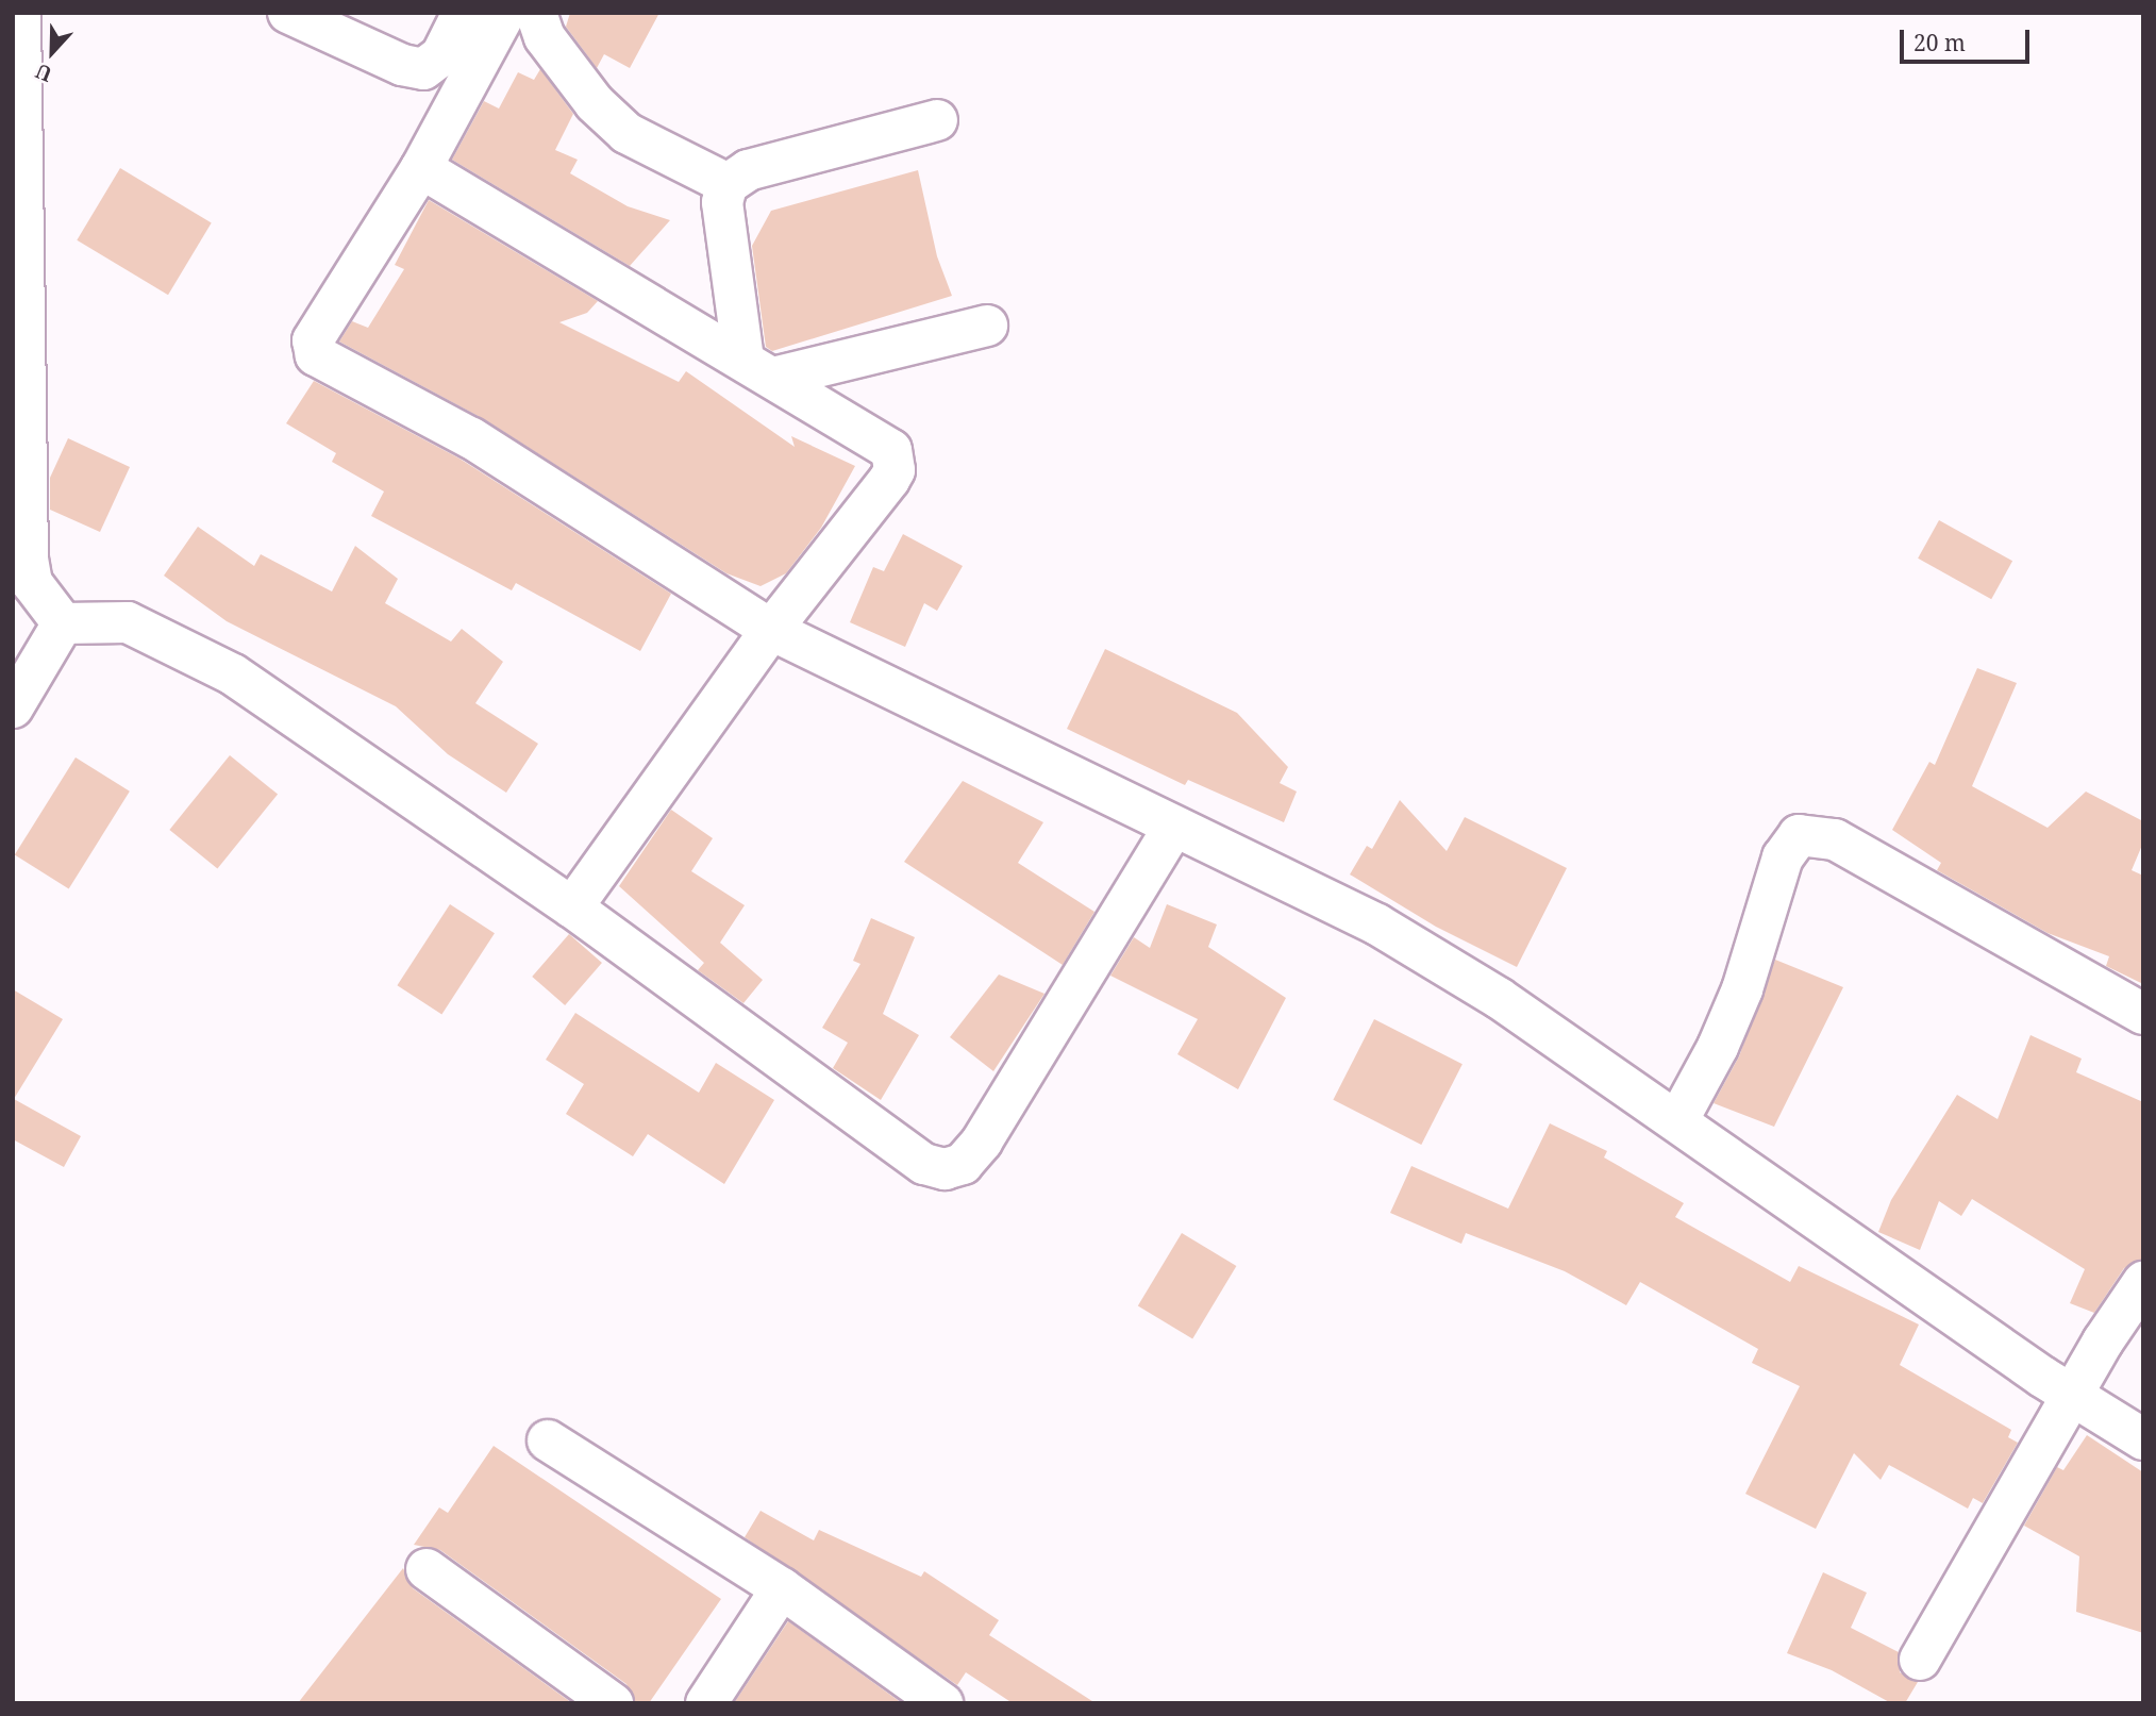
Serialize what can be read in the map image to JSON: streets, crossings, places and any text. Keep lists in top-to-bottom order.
{
  "scale_bar": "20 m",
  "north": "bottom"
}
